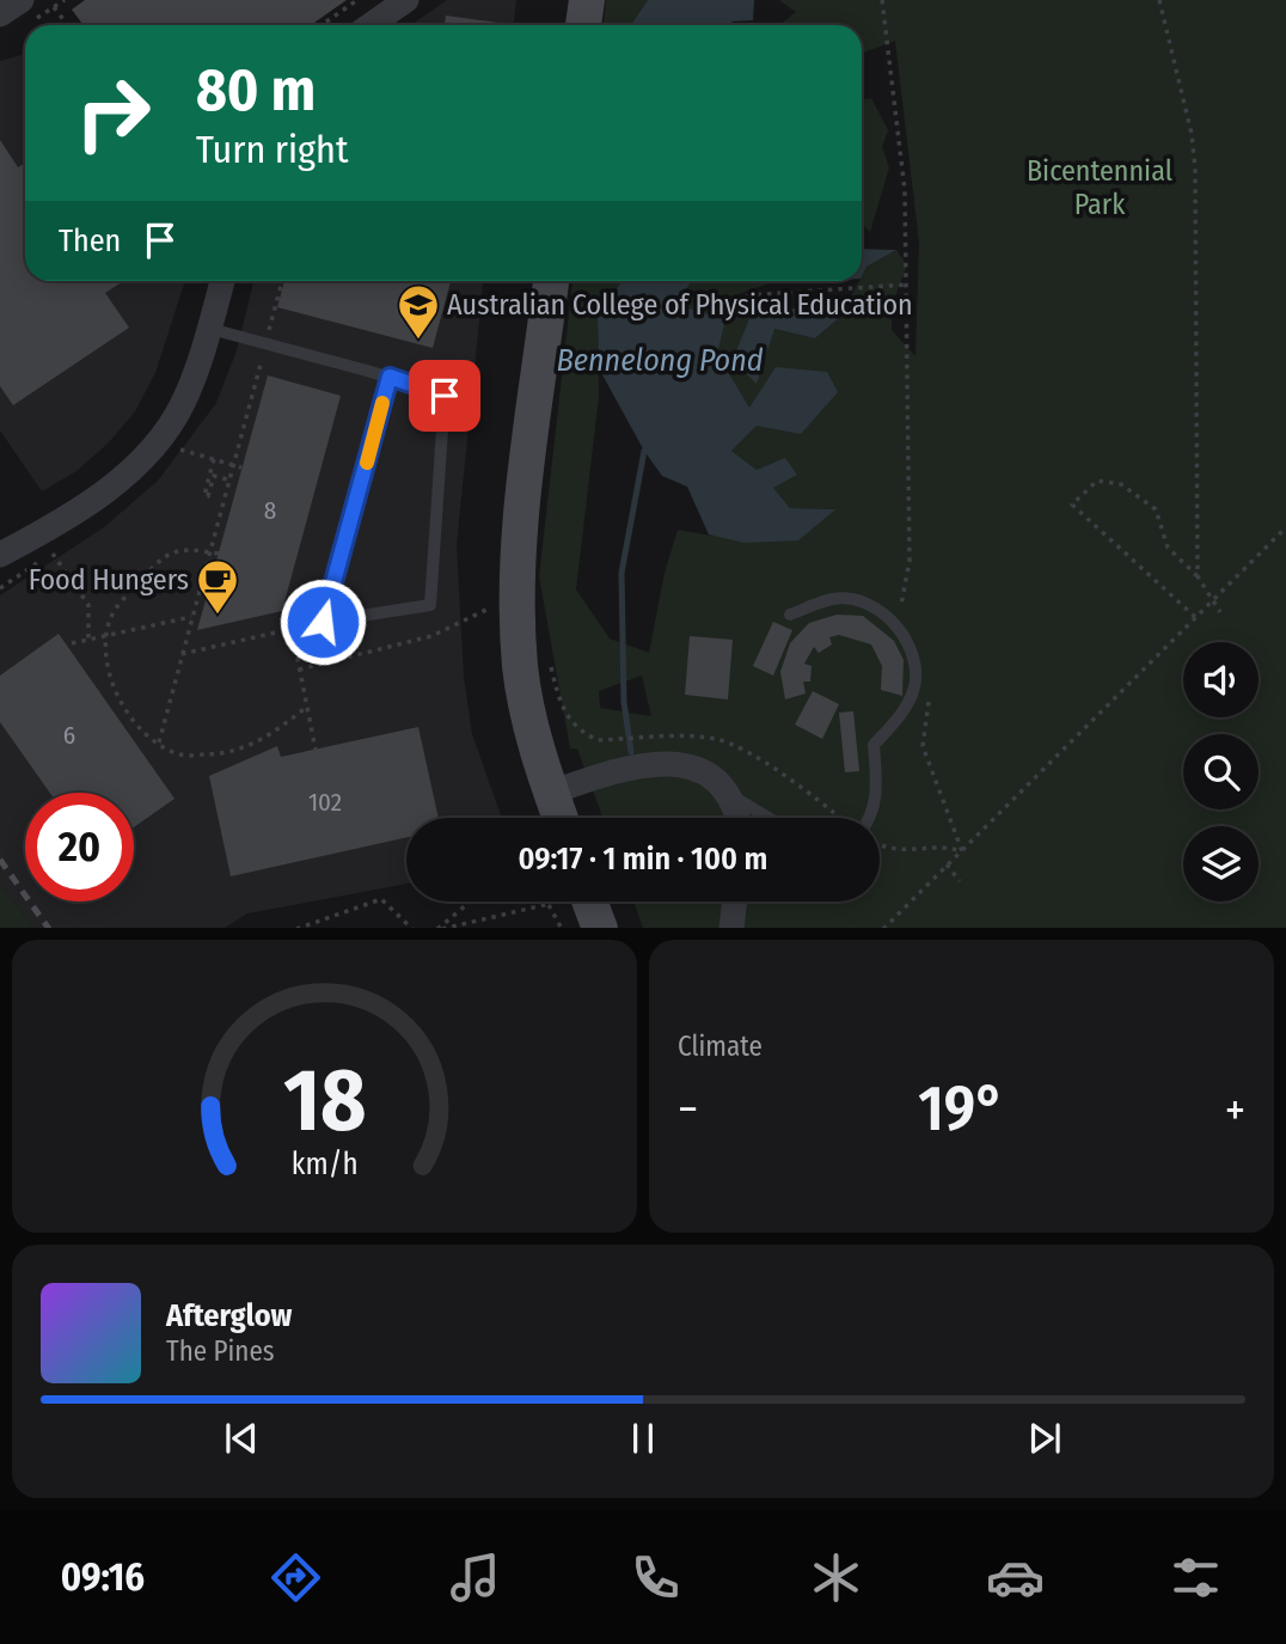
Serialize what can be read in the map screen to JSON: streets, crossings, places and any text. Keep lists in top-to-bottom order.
{
  "water": ["Bennelong Pond"],
  "parks": ["Bicentennial Park"],
  "places": {
    "school or university": ["Australian College of Physical Education"],
    "cafe": ["Food Hungers"]
  },
  "house_numbers": ["8", "6", "102"],
  "page": {
    "turn": ["80 m", "Turn right"],
    "then": "Then",
    "limit": "20",
    "trip": "09:17 · 1 min · 100 m",
    "tile": "Climate",
    "heat": ["−", "19°", "+"],
    "song": ["Afterglow", "The Pines"],
    "tabs": "09:16",
    "gauge": ["18", "km/h"]
  }
}
